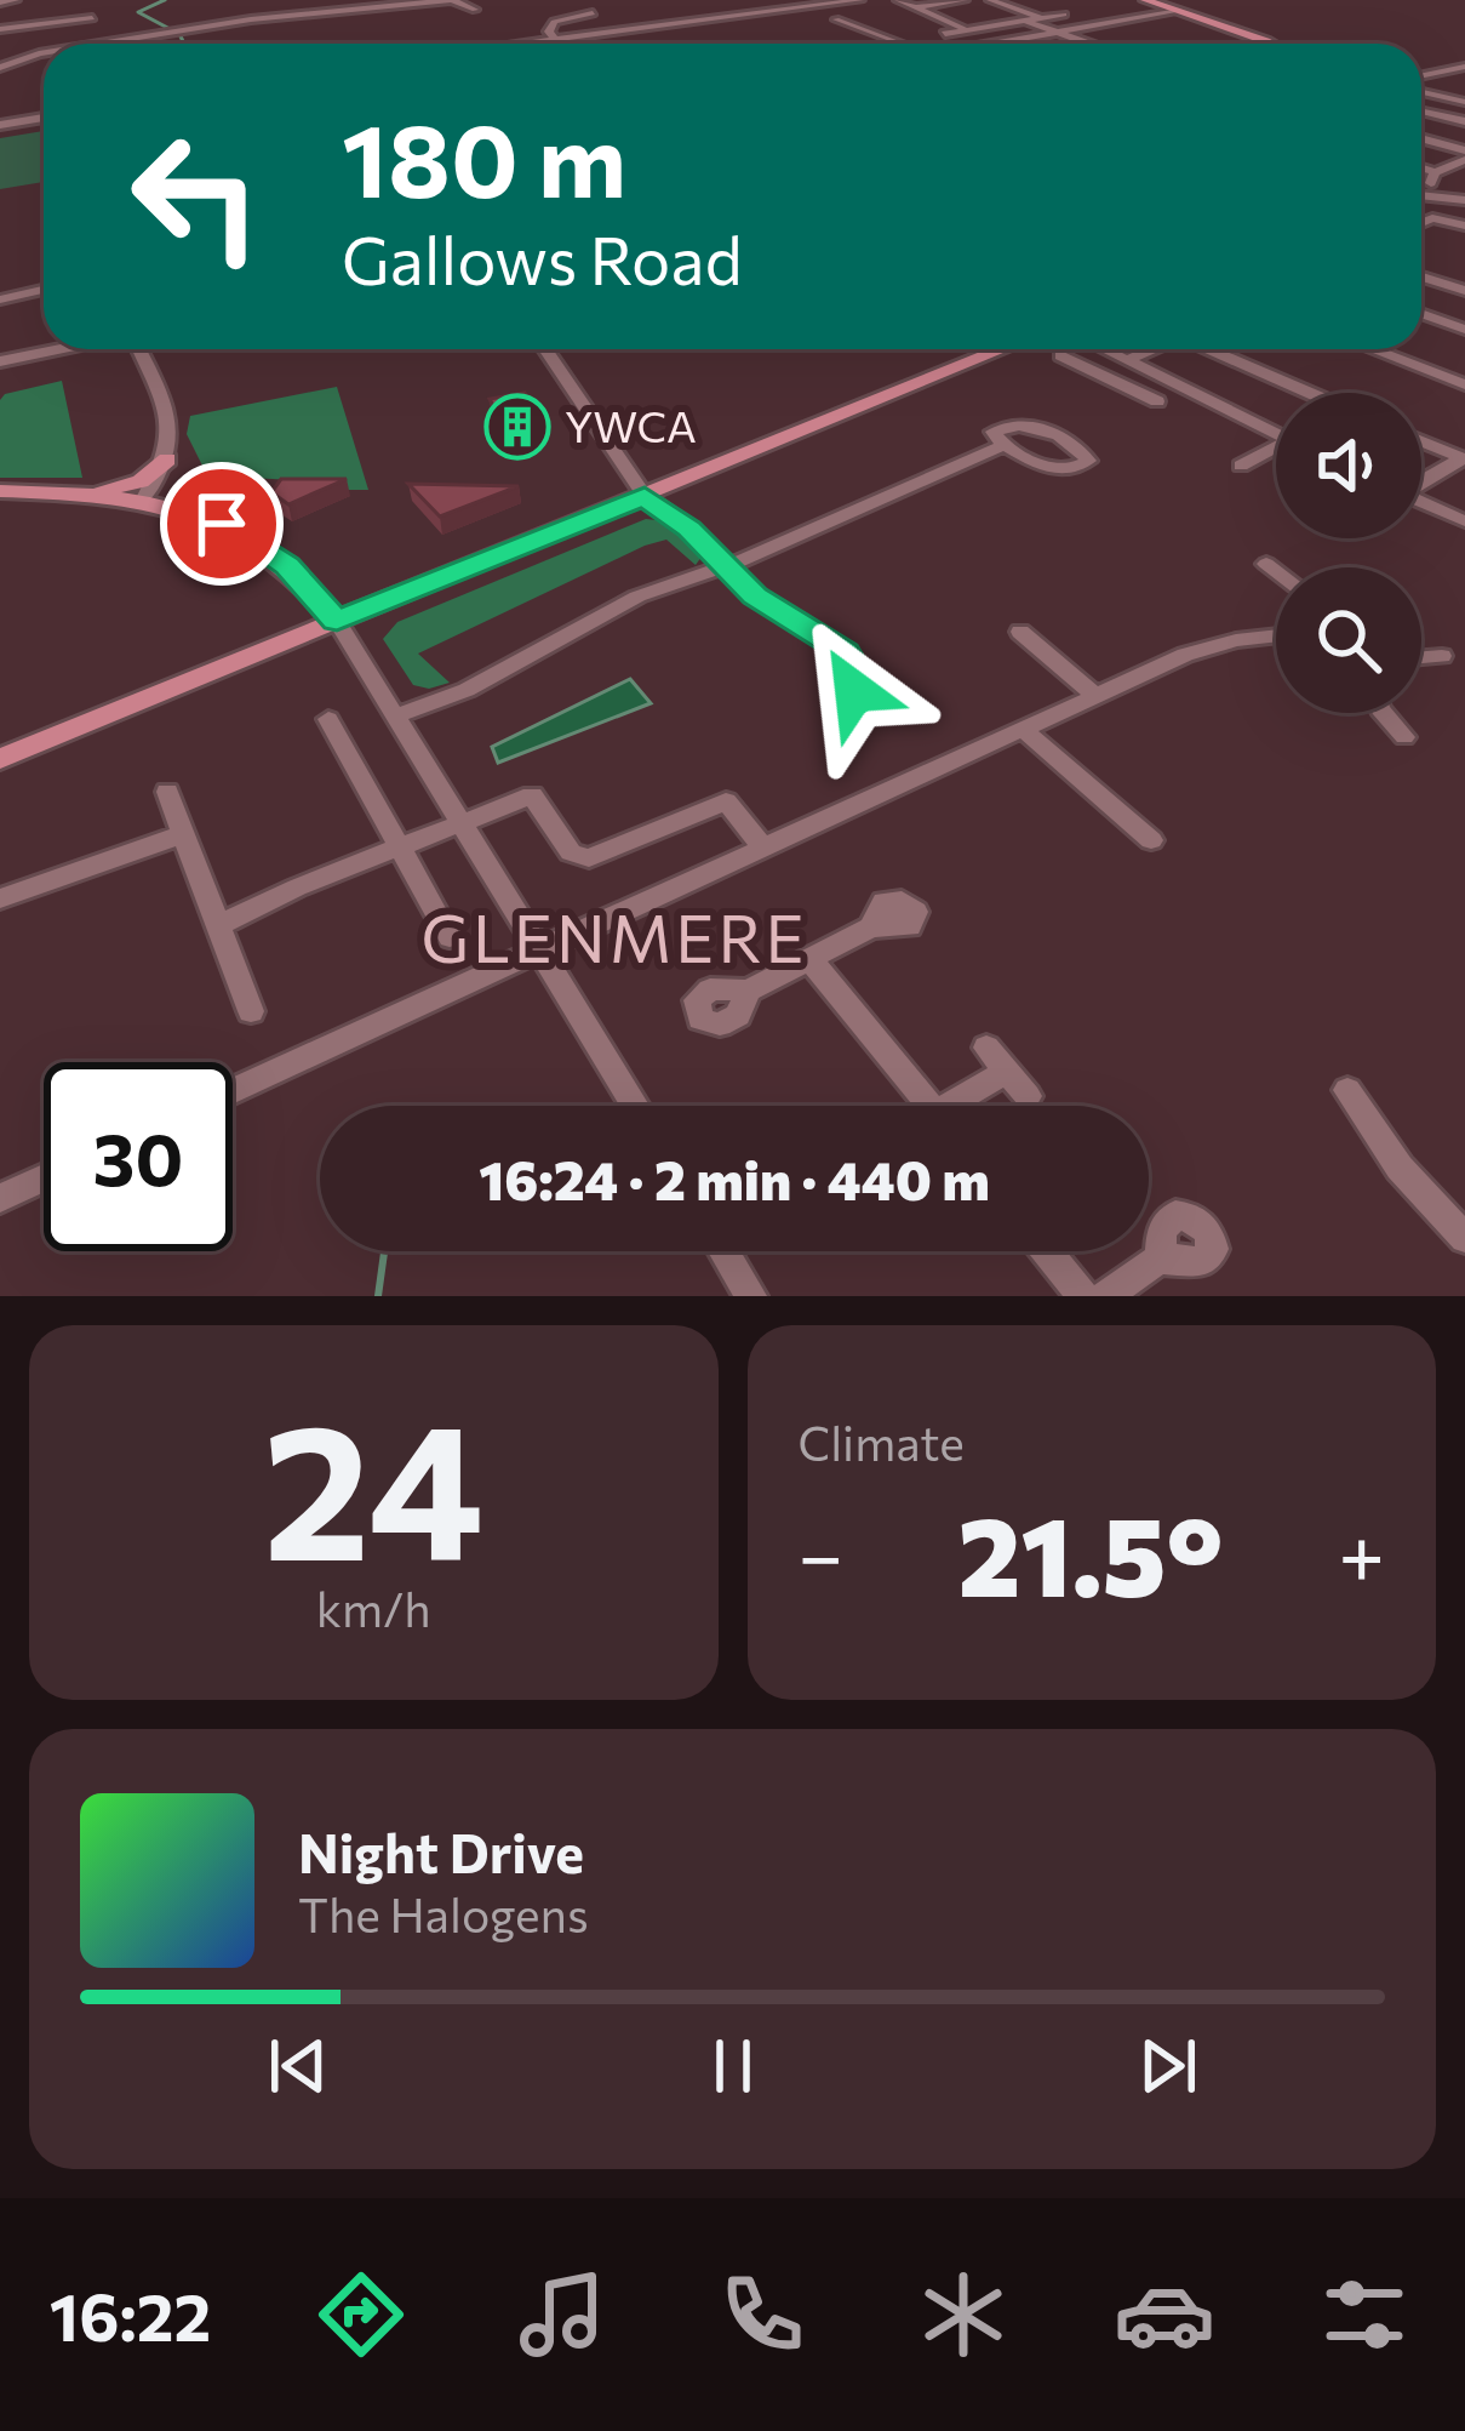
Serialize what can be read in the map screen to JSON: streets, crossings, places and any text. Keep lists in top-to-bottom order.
{
  "districts": ["GLENMERE"],
  "places": {
    "building": ["YWCA"]
  },
  "page": {
    "turn": ["180 m", "Gallows Road"],
    "limit": "30",
    "trip": "16:24 · 2 min · 440 m",
    "tile": [
      ["24", "km/h"],
      "Climate"
    ],
    "heat": ["−", "21.5°", "+"],
    "song": ["Night Drive", "The Halogens"],
    "tabs": "16:22"
  }
}
